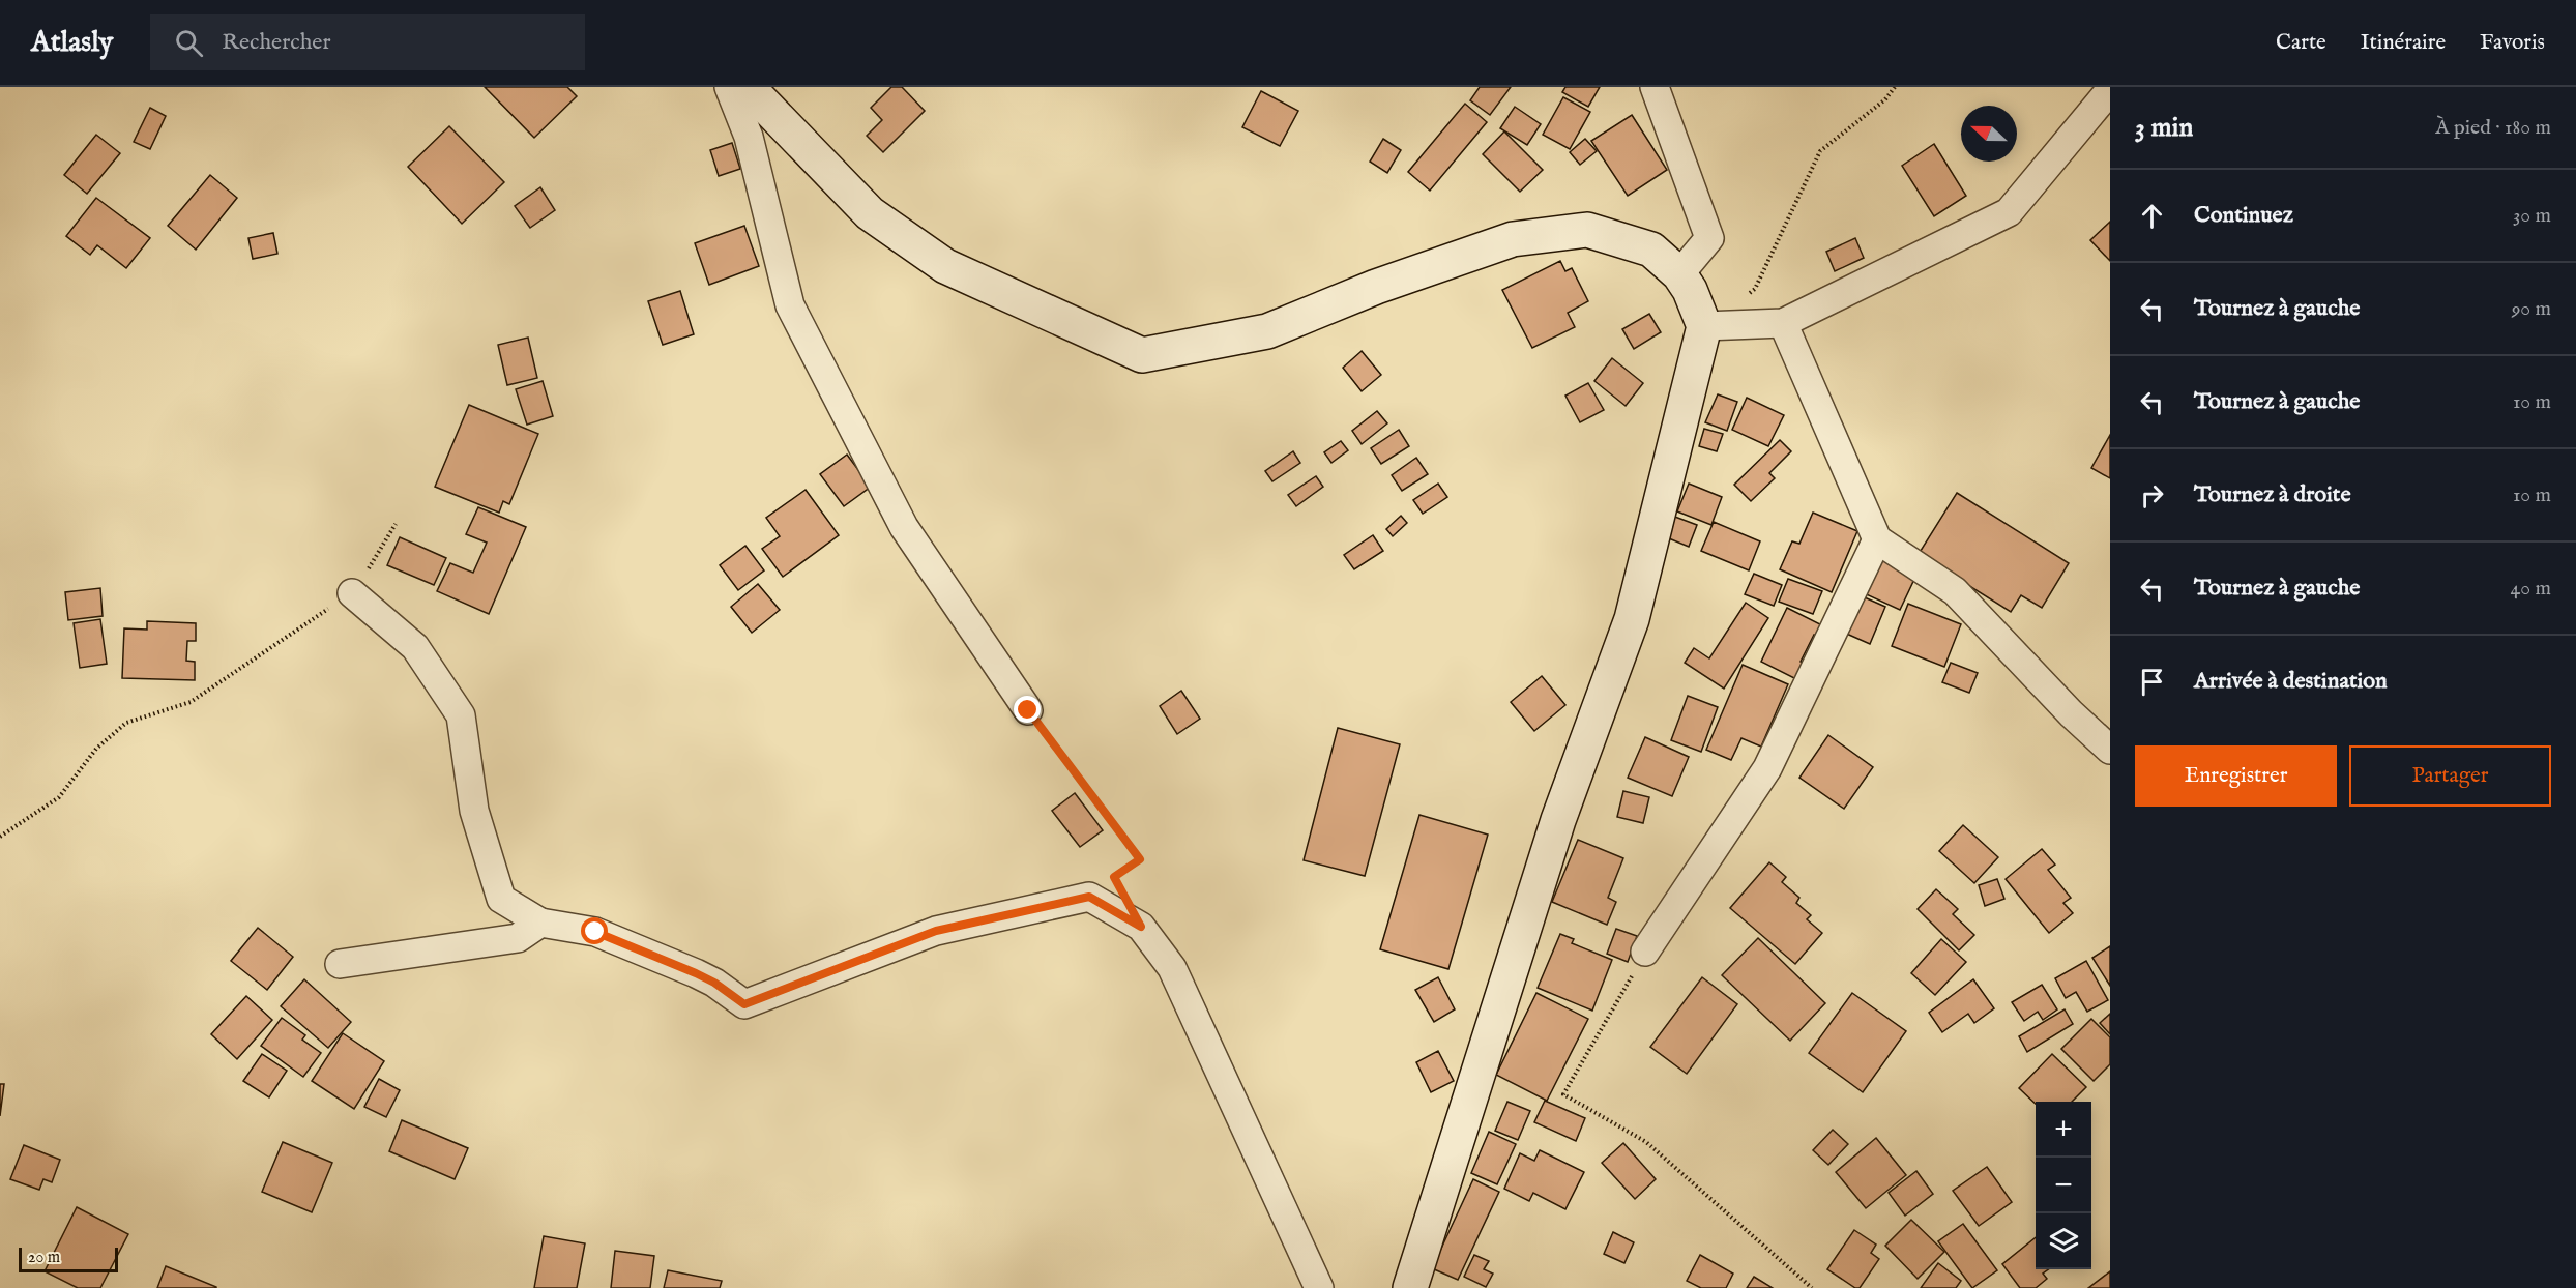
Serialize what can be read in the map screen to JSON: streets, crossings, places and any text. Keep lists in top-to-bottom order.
{
  "scale_bar": "20 m",
  "north": "left",
  "page": {
    "header": "Atlasly",
    "search": "Rechercher",
    "nav": ["Carte", "Itinéraire", "Favoris"],
    "heading": ["3 min", "À pied · 180 m"],
    "list": [
      ["Continuez", "30 m"],
      ["Tournez à gauche", "90 m"],
      ["Tournez à gauche", "10 m"],
      ["Tournez à droite", "10 m"],
      ["Tournez à gauche", "40 m"],
      "Arrivée à destination"
    ],
    "buttons": ["Enregistrer", "Partager"],
    "map_buttons": ["+", "−"],
    "scale": "20 m"
  }
}
